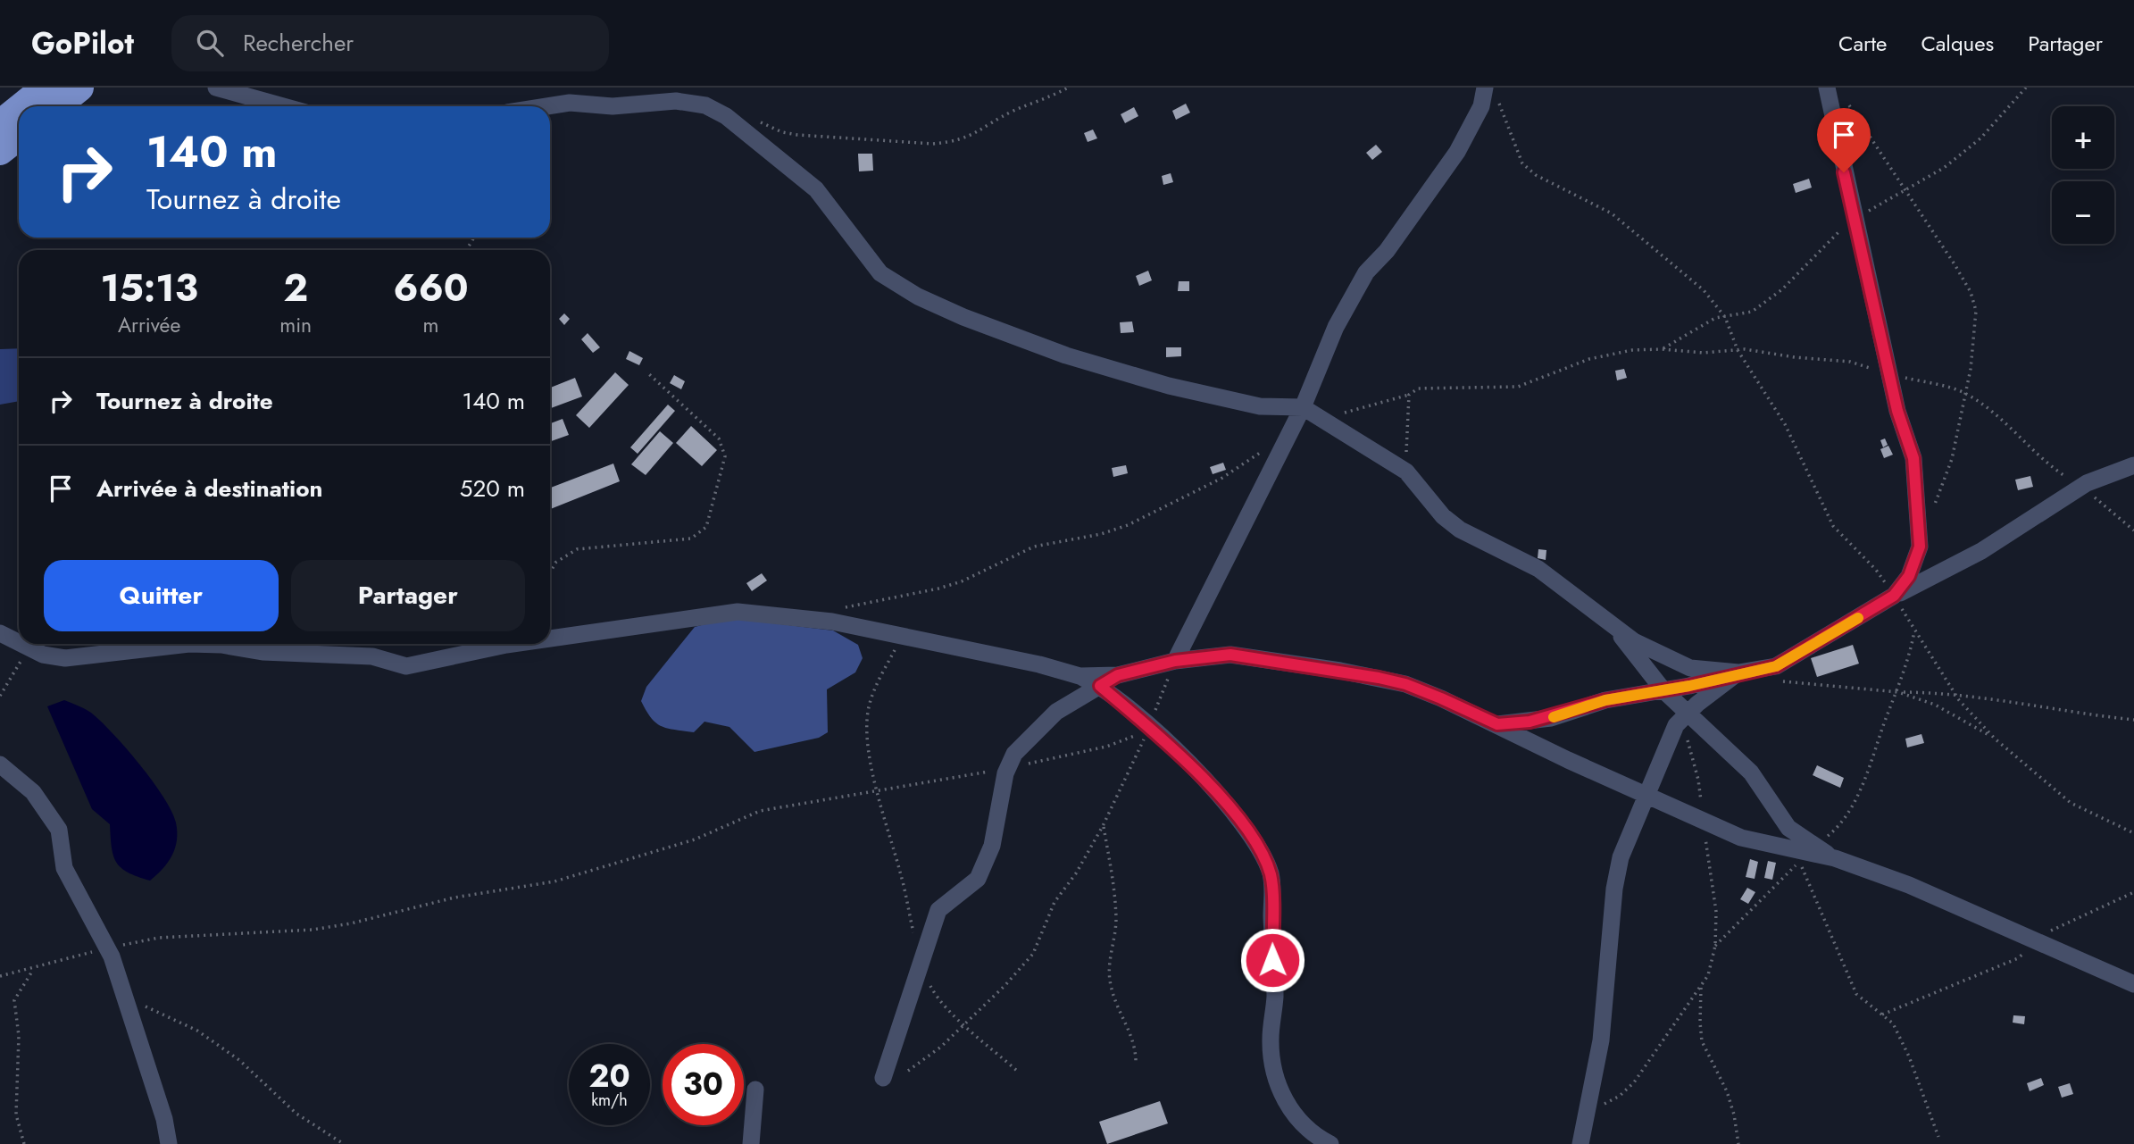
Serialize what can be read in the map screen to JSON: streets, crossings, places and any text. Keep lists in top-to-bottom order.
{
  "page": {
    "header": "GoPilot",
    "search": "Rechercher",
    "nav": ["Carte", "Calques", "Partager"],
    "map_buttons": ["+", "−"],
    "turn": ["140 m", "Tournez à droite"],
    "eta": [
      "15:13",
      "Arrivée",
      "2",
      "min",
      "660",
      "m"
    ],
    "list": [
      {
        "name": "Tournez à droite",
        "value": "140 m"
      },
      {
        "name": "Arrivée à destination",
        "value": "520 m"
      }
    ],
    "buttons": ["Quitter", "Partager"],
    "speed": "20 km/h",
    "limit": "30"
  }
}
